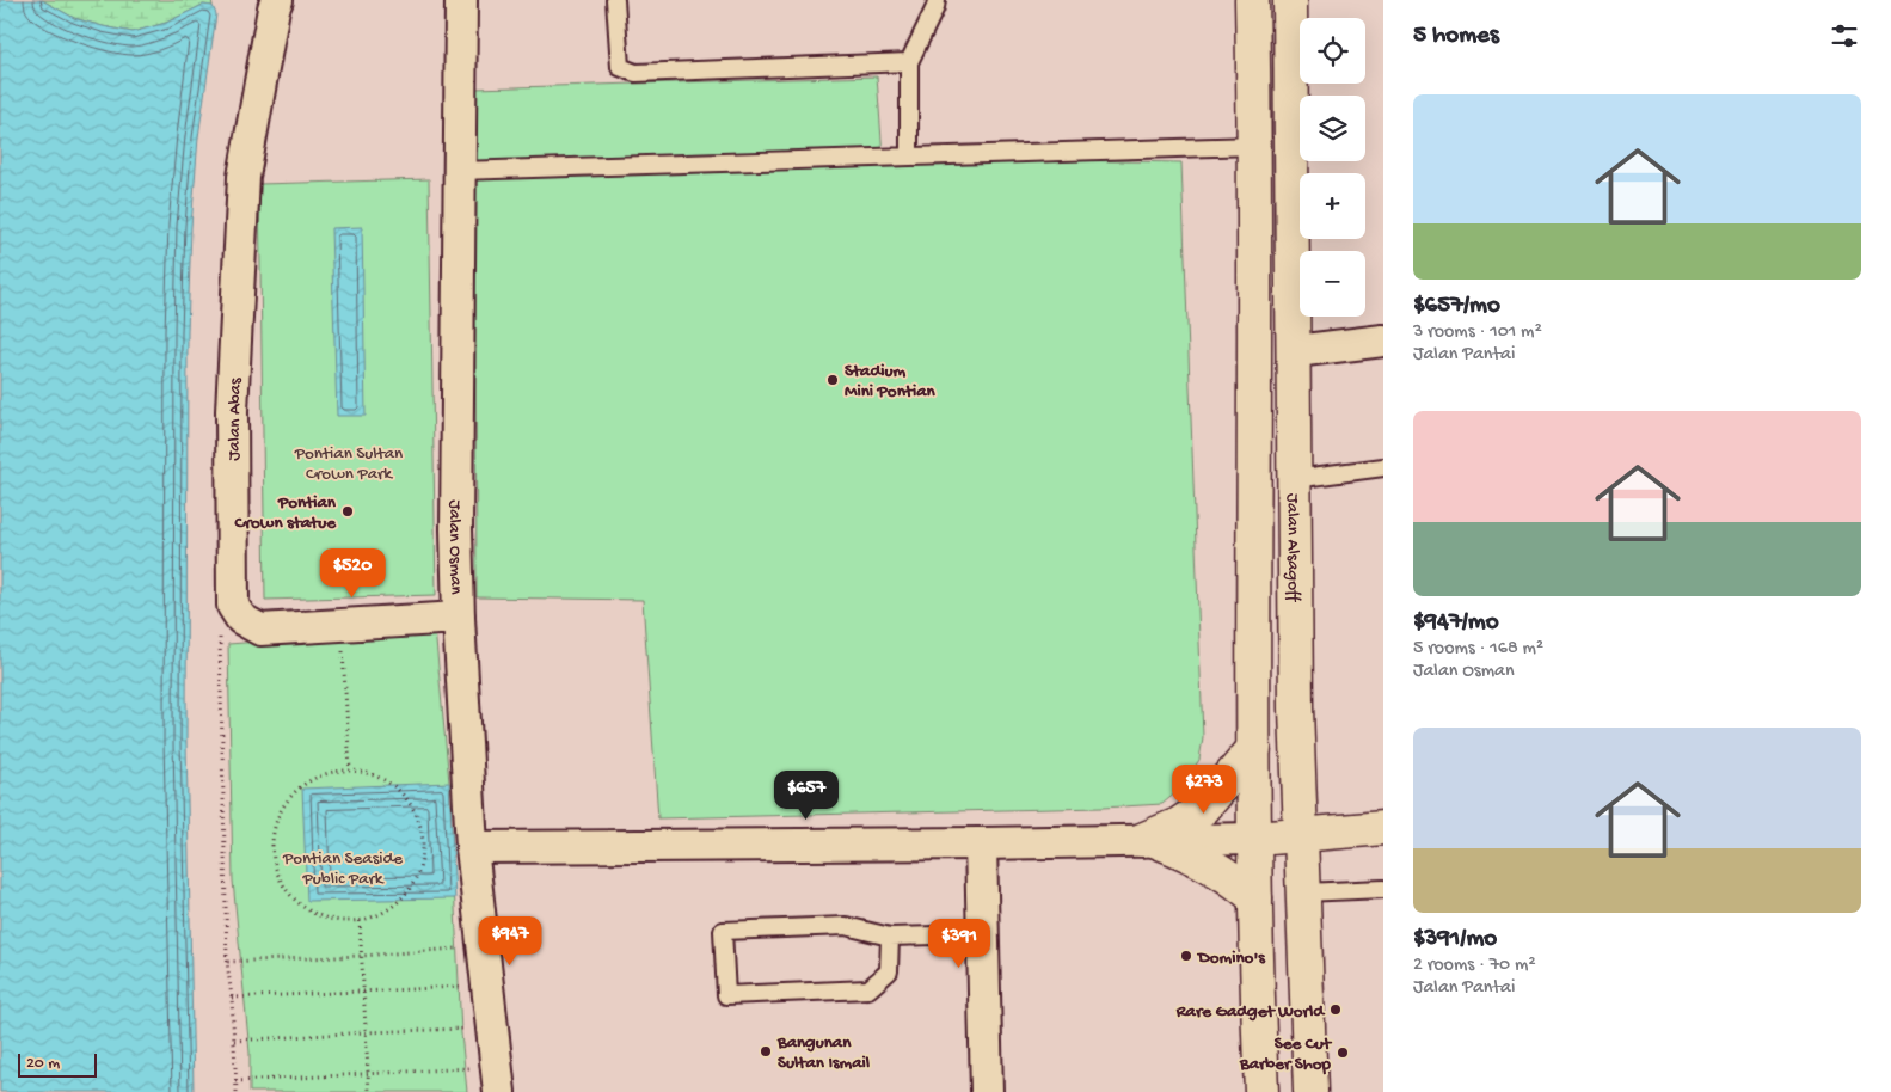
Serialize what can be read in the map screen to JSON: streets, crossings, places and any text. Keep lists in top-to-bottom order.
{
  "streets": {
    "main road": ["Jalan Alsagoff"],
    "street": ["Jalan Abas", "Jalan Osman"]
  },
  "crossings": [
    ["Jalan Abas", "Jalan Osman"]
  ],
  "parks": ["Pontian Sultan Crown Park", "Pontian Seaside Public Park"],
  "places": [
    "Stadium Mini Pontian",
    "Pontian Crown statue",
    "Domino's",
    "Rare Gadget World",
    "Bangunan Sultan Ismail",
    "See Cut Barber Shop"
  ],
  "scale_bar": "20 m",
  "page": {
    "heading": "5 homes",
    "map_buttons": ["+", "−"],
    "list": [
      {
        "name": "$657/mo",
        "note": "3 rooms · 101 m² · Jalan Pantai"
      },
      {
        "name": "$947/mo",
        "note": "5 rooms · 168 m² · Jalan Osman"
      },
      {
        "name": "$391/mo",
        "note": "2 rooms · 70 m² · Jalan Pantai"
      }
    ],
    "price": [
      "$520",
      "$273",
      "$657",
      "$947",
      "$391"
    ],
    "scale": "20 m"
  }
}
